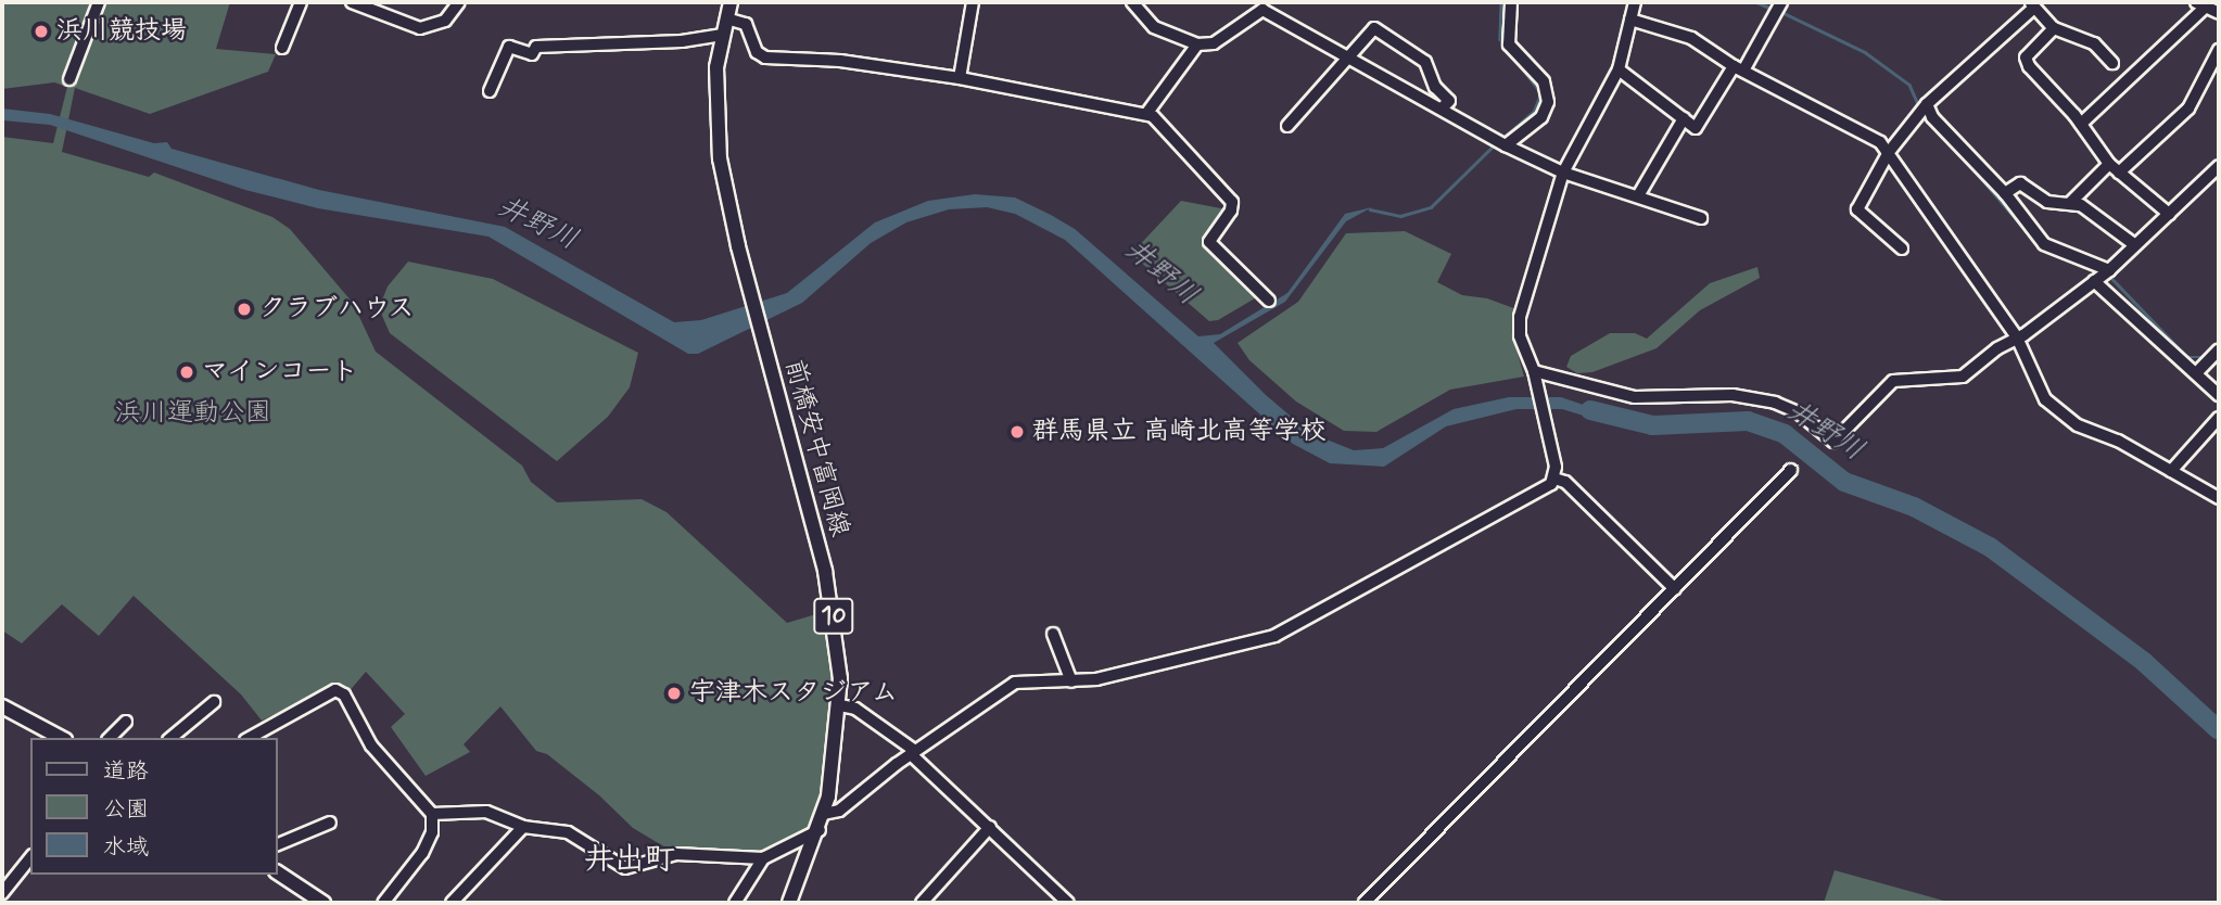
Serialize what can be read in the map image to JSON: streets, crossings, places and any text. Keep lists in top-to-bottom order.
{
  "streets": {
    "main road": ["前橋安中富岡線", "10"]
  },
  "districts": ["井出町"],
  "water": ["井野川"],
  "parks": ["浜川運動公園"],
  "places": [
    "浜川競技場",
    "クラブハウス",
    "マインコート",
    "群馬県立 高崎北高等学校",
    "宇津木スタジアム"
  ],
  "legend": ["道路", "公園", "水域"]
}
